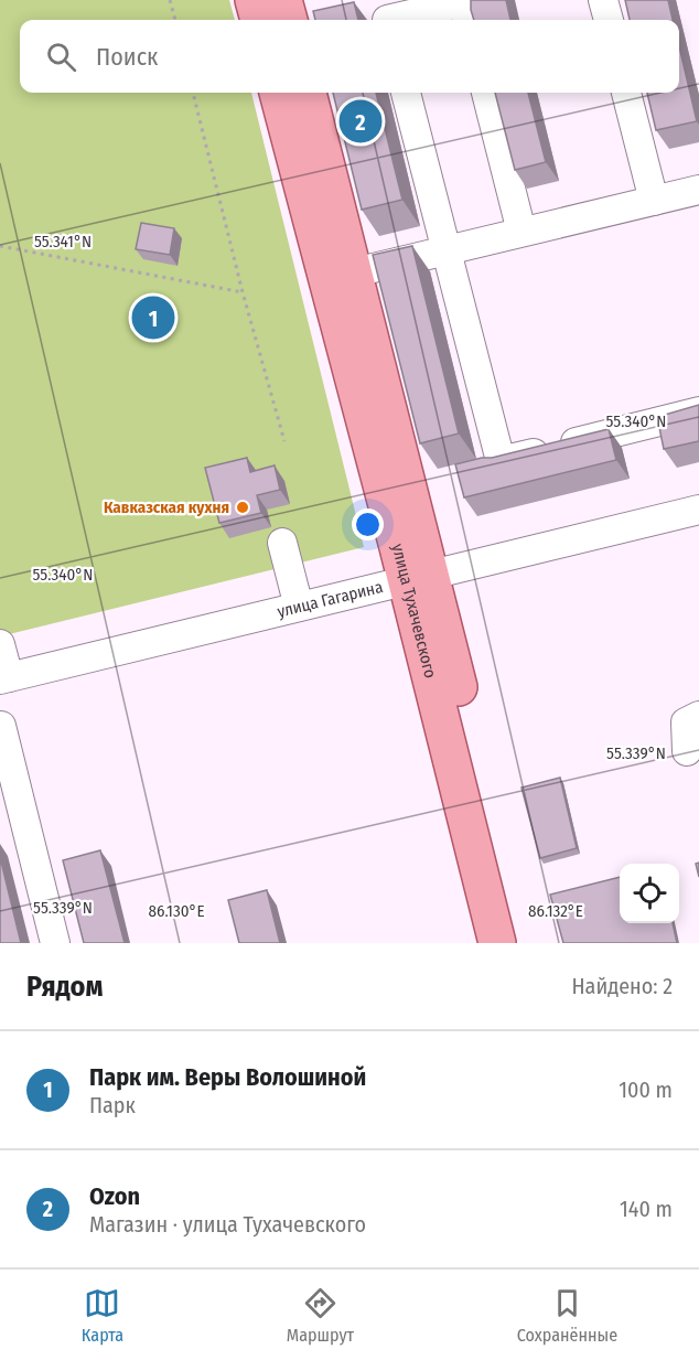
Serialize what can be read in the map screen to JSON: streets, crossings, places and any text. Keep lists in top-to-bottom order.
{
  "streets": {
    "main road": ["улица Тухачевского"],
    "street": ["улица Гагарина"]
  },
  "crossings": [
    ["улица Гагарина", "улица Тухачевского"]
  ],
  "places": ["Кавказская кухня"],
  "page": {
    "search": "Поиск",
    "pins": ["2", "1"],
    "heading": ["Рядом", "Найдено: 2"],
    "list": [
      {
        "mark": "1",
        "name": "Парк им. Веры Волошиной",
        "note": "Парк",
        "value": "100 m"
      },
      {
        "mark": "2",
        "name": "Ozon",
        "note": "Магазин · улица Тухачевского",
        "value": "140 m"
      }
    ],
    "nav": ["Карта", "Маршрут", "Сохранённые"]
  },
  "coordinates": [
    "55.341°N",
    "55.340°N",
    "55.339°N",
    "86.130°E",
    "86.132°E"
  ]
}
